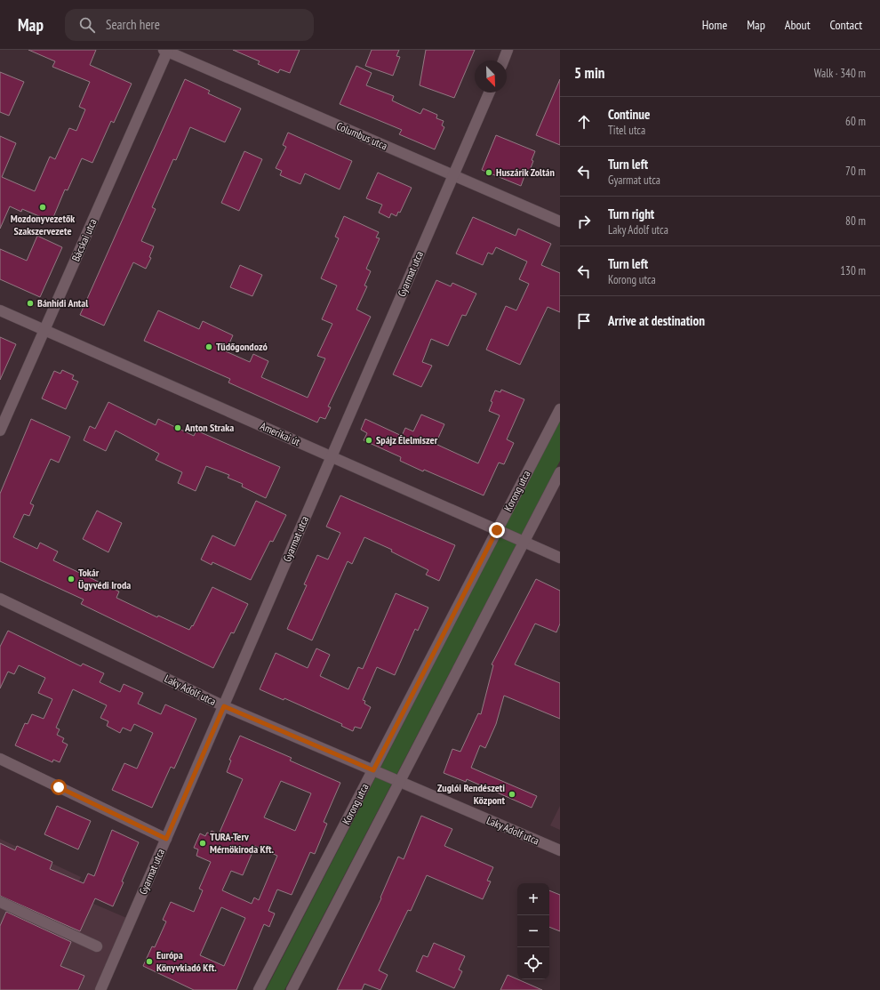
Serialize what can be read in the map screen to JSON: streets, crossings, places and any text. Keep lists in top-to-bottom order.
{
  "streets": {
    "street": [
      "Columbus utca",
      "Bácskai utca",
      "Gyarmat utca",
      "Amerikai út",
      "Korong utca",
      "Laky Adolf utca"
    ]
  },
  "crossings": [
    ["Columbus utca", "Bácskai utca"],
    ["Columbus utca", "Gyarmat utca"],
    ["Bácskai utca", "Amerikai út"],
    ["Gyarmat utca", "Amerikai út"],
    ["Gyarmat utca", "Laky Adolf utca"],
    ["Amerikai út", "Korong utca"],
    ["Korong utca", "Laky Adolf utca"]
  ],
  "places": [
    "Huszárik Zoltán",
    "Mozdonyvezetők Szakszervezete",
    "Bánhídi Antal",
    "Tüdőgondozó",
    "Anton Straka",
    "Spájz Élelmiszer",
    "Tokár Ügyvédi Iroda",
    "Zuglói Rendészeti Központ",
    "TURA-Terv Mérnökiroda Kft.",
    "Európa Könyvkiadó Kft."
  ],
  "north": "bottom right",
  "page": {
    "header": "Map",
    "search": "Search here",
    "nav": [
      "Home",
      "Map",
      "About",
      "Contact"
    ],
    "heading": ["5 min", "Walk · 340 m"],
    "list": [
      ["Continue", "Titel utca", "60 m"],
      ["Turn left", "Gyarmat utca", "70 m"],
      ["Turn right", "Laky Adolf utca", "80 m"],
      ["Turn left", "Korong utca", "130 m"],
      "Arrive at destination"
    ],
    "map_buttons": ["+", "−"]
  }
}
